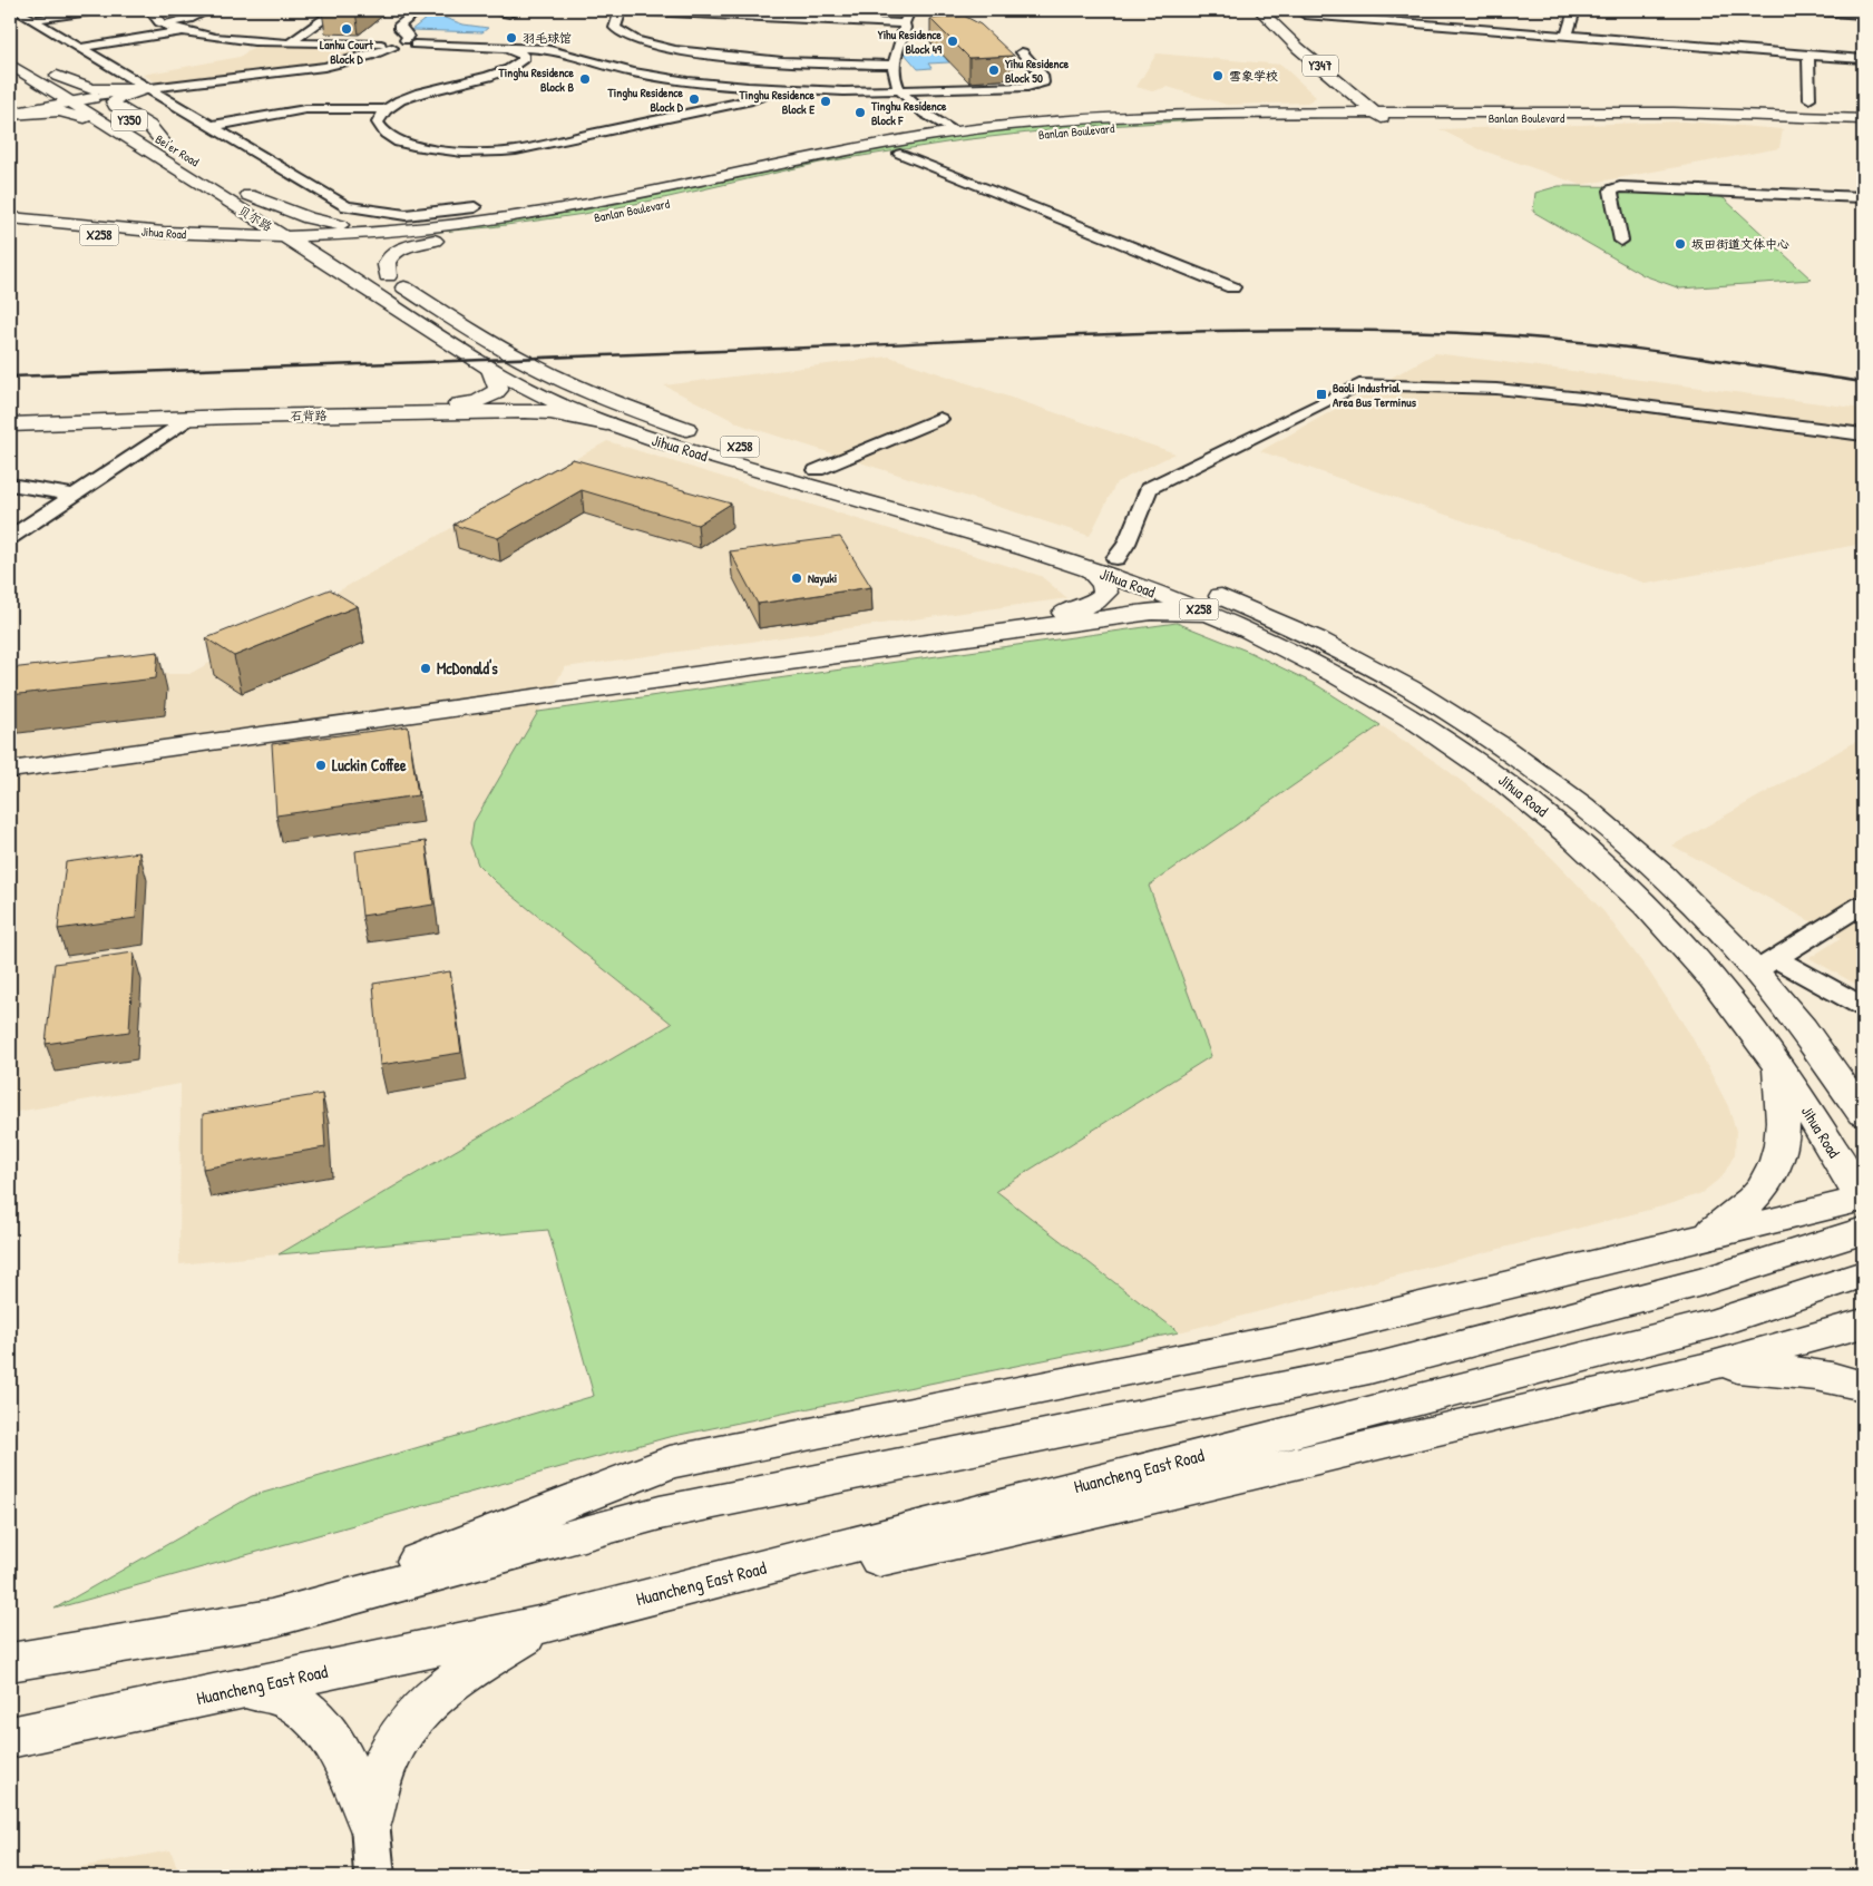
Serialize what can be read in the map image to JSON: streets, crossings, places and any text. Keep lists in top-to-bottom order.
{
  "streets": {
    "main road": [
      "Y347",
      "Banlan Boulevard",
      "Y350",
      "Bei'er Road",
      "贝尔路",
      "Jihua Road",
      "X258",
      "石背路",
      "Huancheng East Road"
    ]
  },
  "crossings": [
    ["Y347", "Banlan Boulevard"],
    ["Banlan Boulevard", "贝尔路"],
    ["Banlan Boulevard", "Jihua Road"],
    ["Bei'er Road", "贝尔路"],
    ["贝尔路", "Jihua Road"],
    ["Jihua Road", "X258"],
    ["Jihua Road", "石背路"]
  ],
  "places": {
    "other": [
      "Lanhu Court Block D",
      "羽毛球馆",
      "Yihu Residence Block 49",
      "Yihu Residence Block 50",
      "雪象学校",
      "Tinghu Residence Block B",
      "Tinghu Residence Block D",
      "Tinghu Residence Block E",
      "Tinghu Residence Block F",
      "坂田街道文体中心",
      "Nayuki",
      "McDonald's",
      "Luckin Coffee"
    ],
    "transit": ["Baoli Industrial Area Bus Terminus"]
  }
}
